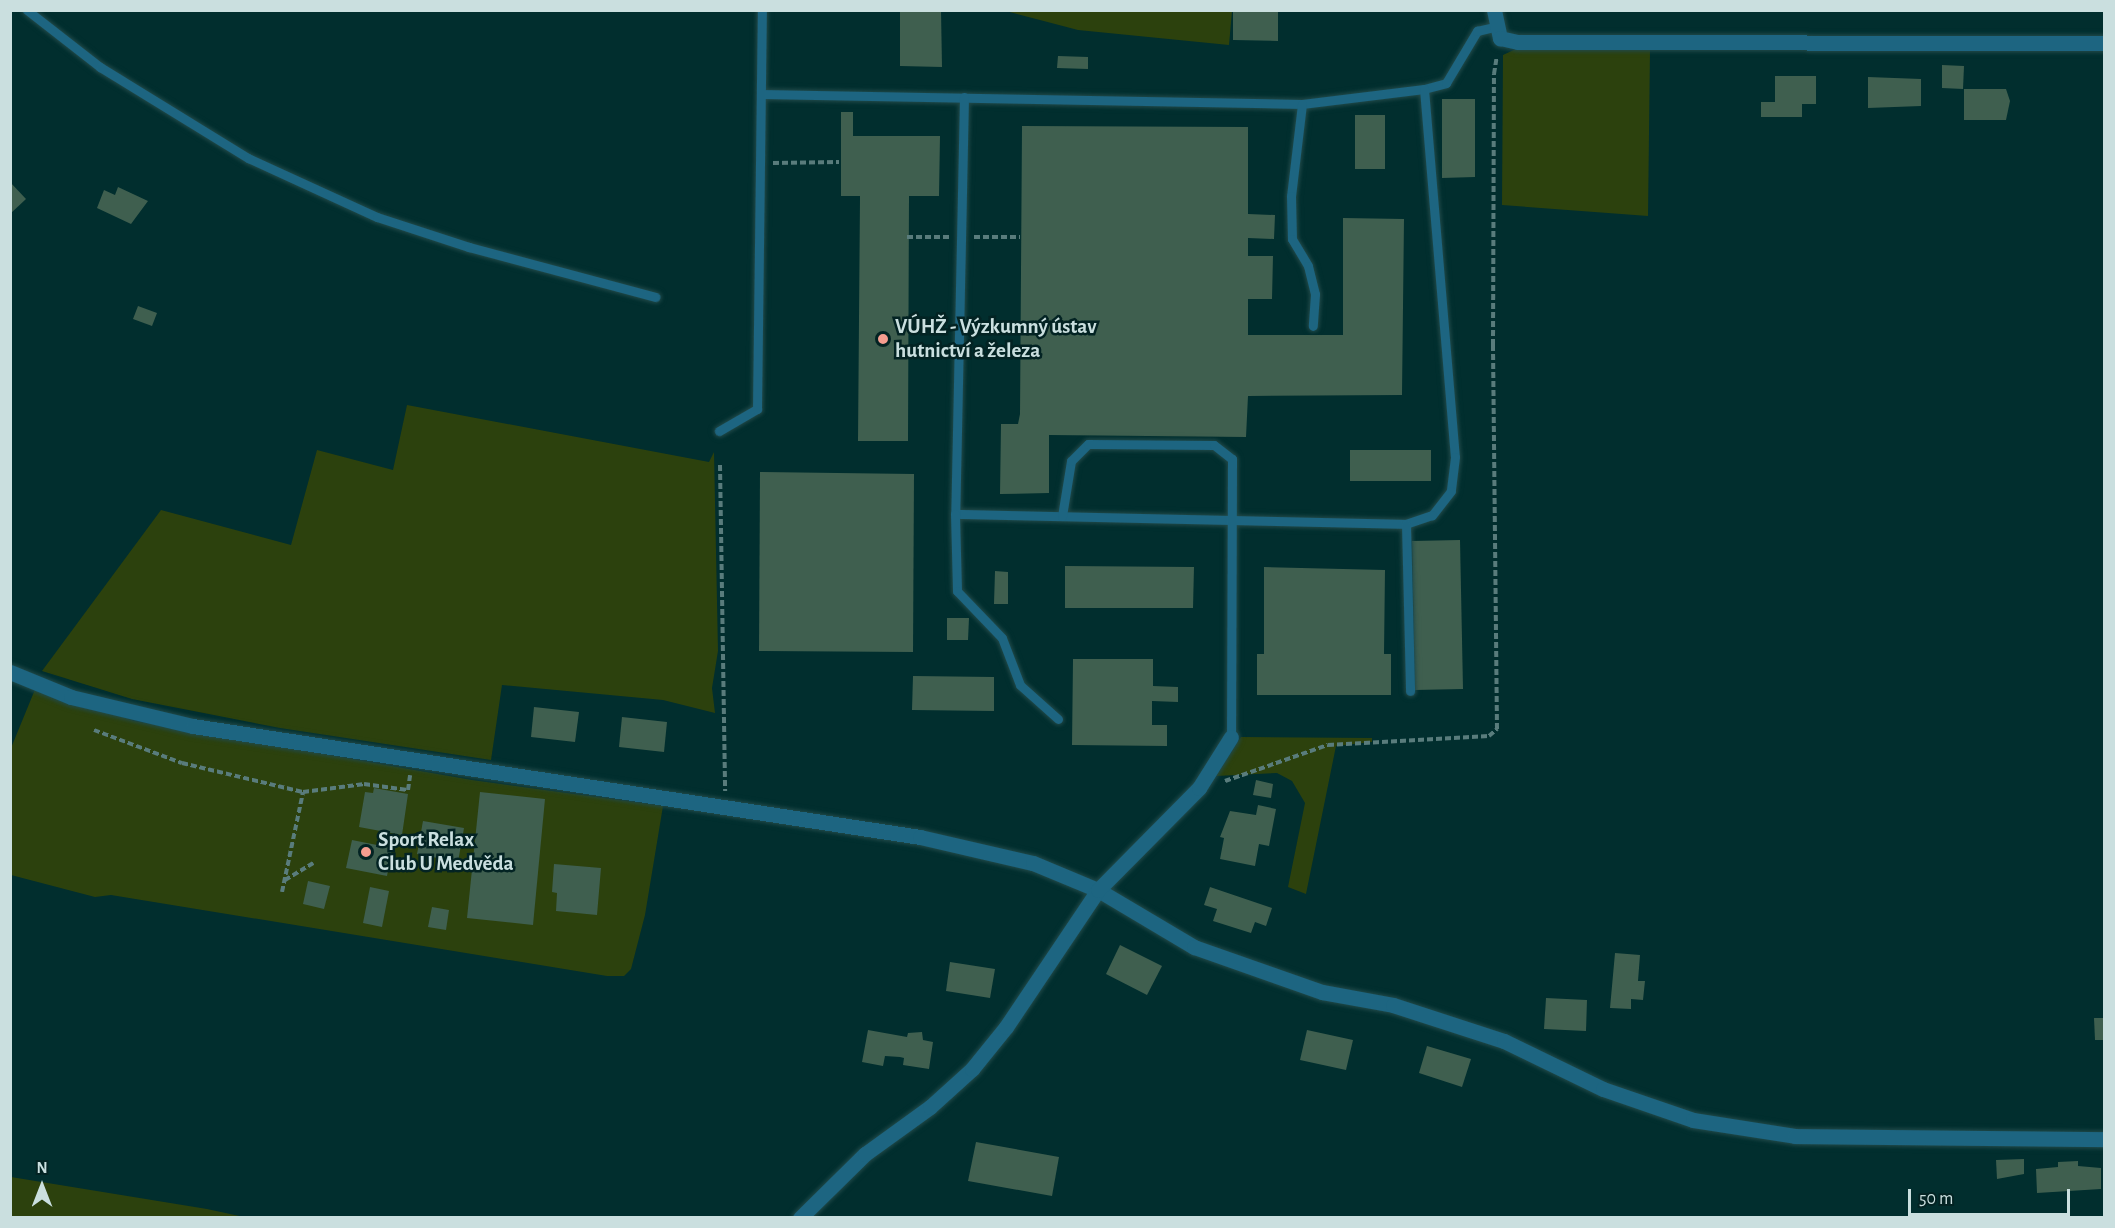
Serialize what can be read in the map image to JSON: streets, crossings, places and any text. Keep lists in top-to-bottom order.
{
  "places": ["VÚHŽ - Výzkumný ústav hutnictví a železa", "Sport Relax Club U Medvěda"],
  "scale_bar": "50 m",
  "north": "top"
}
